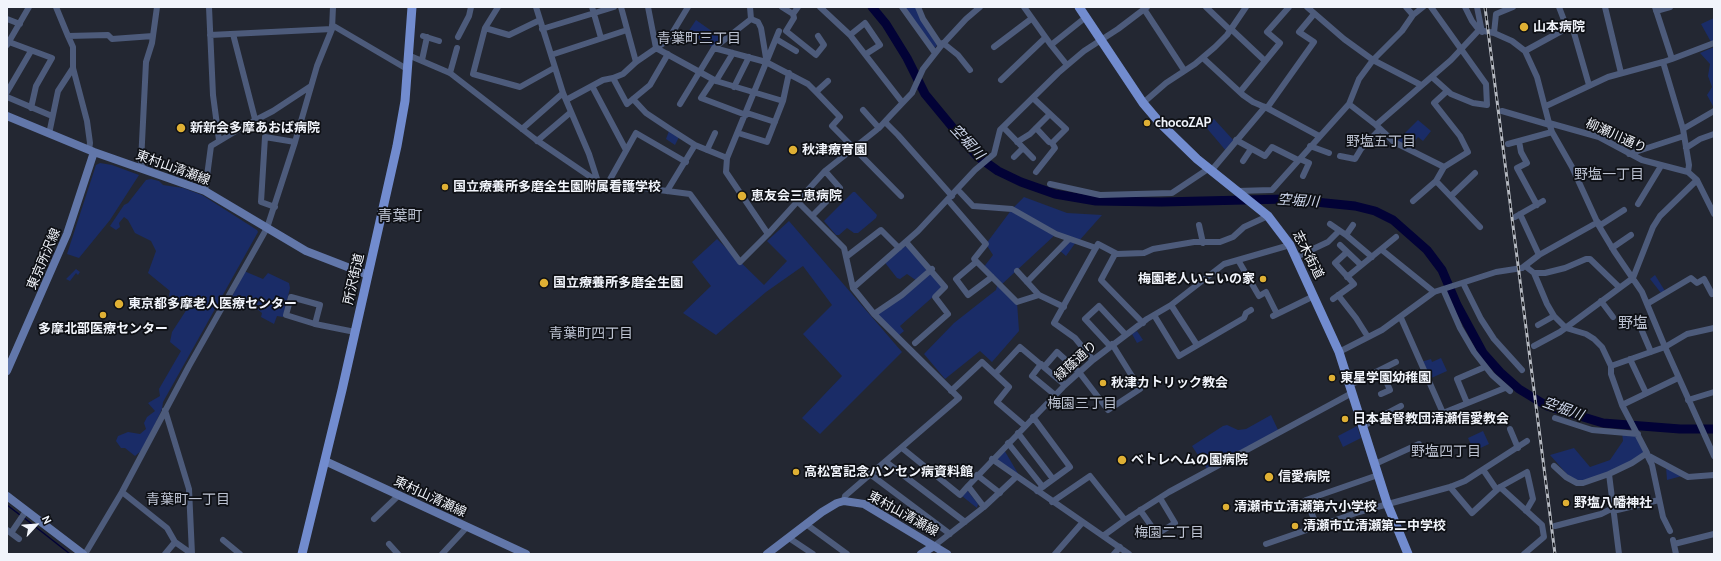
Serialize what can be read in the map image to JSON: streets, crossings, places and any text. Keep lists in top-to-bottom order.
{
  "streets": {
    "main road": [
      "東村山清瀬線",
      "志木街道",
      "東京所沢線",
      "所沢街道"
    ],
    "street": ["柳瀬川通り", "緑蔭通り"]
  },
  "crossings": [
    ["東村山清瀬線", "東京所沢線"],
    ["東村山清瀬線", "所沢街道"],
    ["志木街道", "緑蔭通り"]
  ],
  "districts": [
    "青葉町三丁目",
    "野塩五丁目",
    "野塩一丁目",
    "青葉町",
    "野塩",
    "青葉町四丁目",
    "梅園三丁目",
    "野塩四丁目",
    "青葉町一丁目",
    "梅園二丁目"
  ],
  "water": ["空堀川"],
  "places": [
    "山本病院",
    "chocoZAP",
    "新新会多摩あおば病院",
    "秋津療育園",
    "国立療養所多磨全生園附属看護学校",
    "恵友会三恵病院",
    "梅園老人いこいの家",
    "国立療養所多磨全生園",
    "東京都多摩老人医療センター",
    "多摩北部医療センター",
    "東星学園幼稚園",
    "秋津カトリック教会",
    "日本基督教団清瀬信愛教会",
    "ベトレヘムの園病院",
    "高松宮記念ハンセン病資料館",
    "信愛病院",
    "野塩八幡神社",
    "清瀬市立清瀬第六小学校",
    "清瀬市立清瀬第二中学校"
  ],
  "north": "top right"
}
